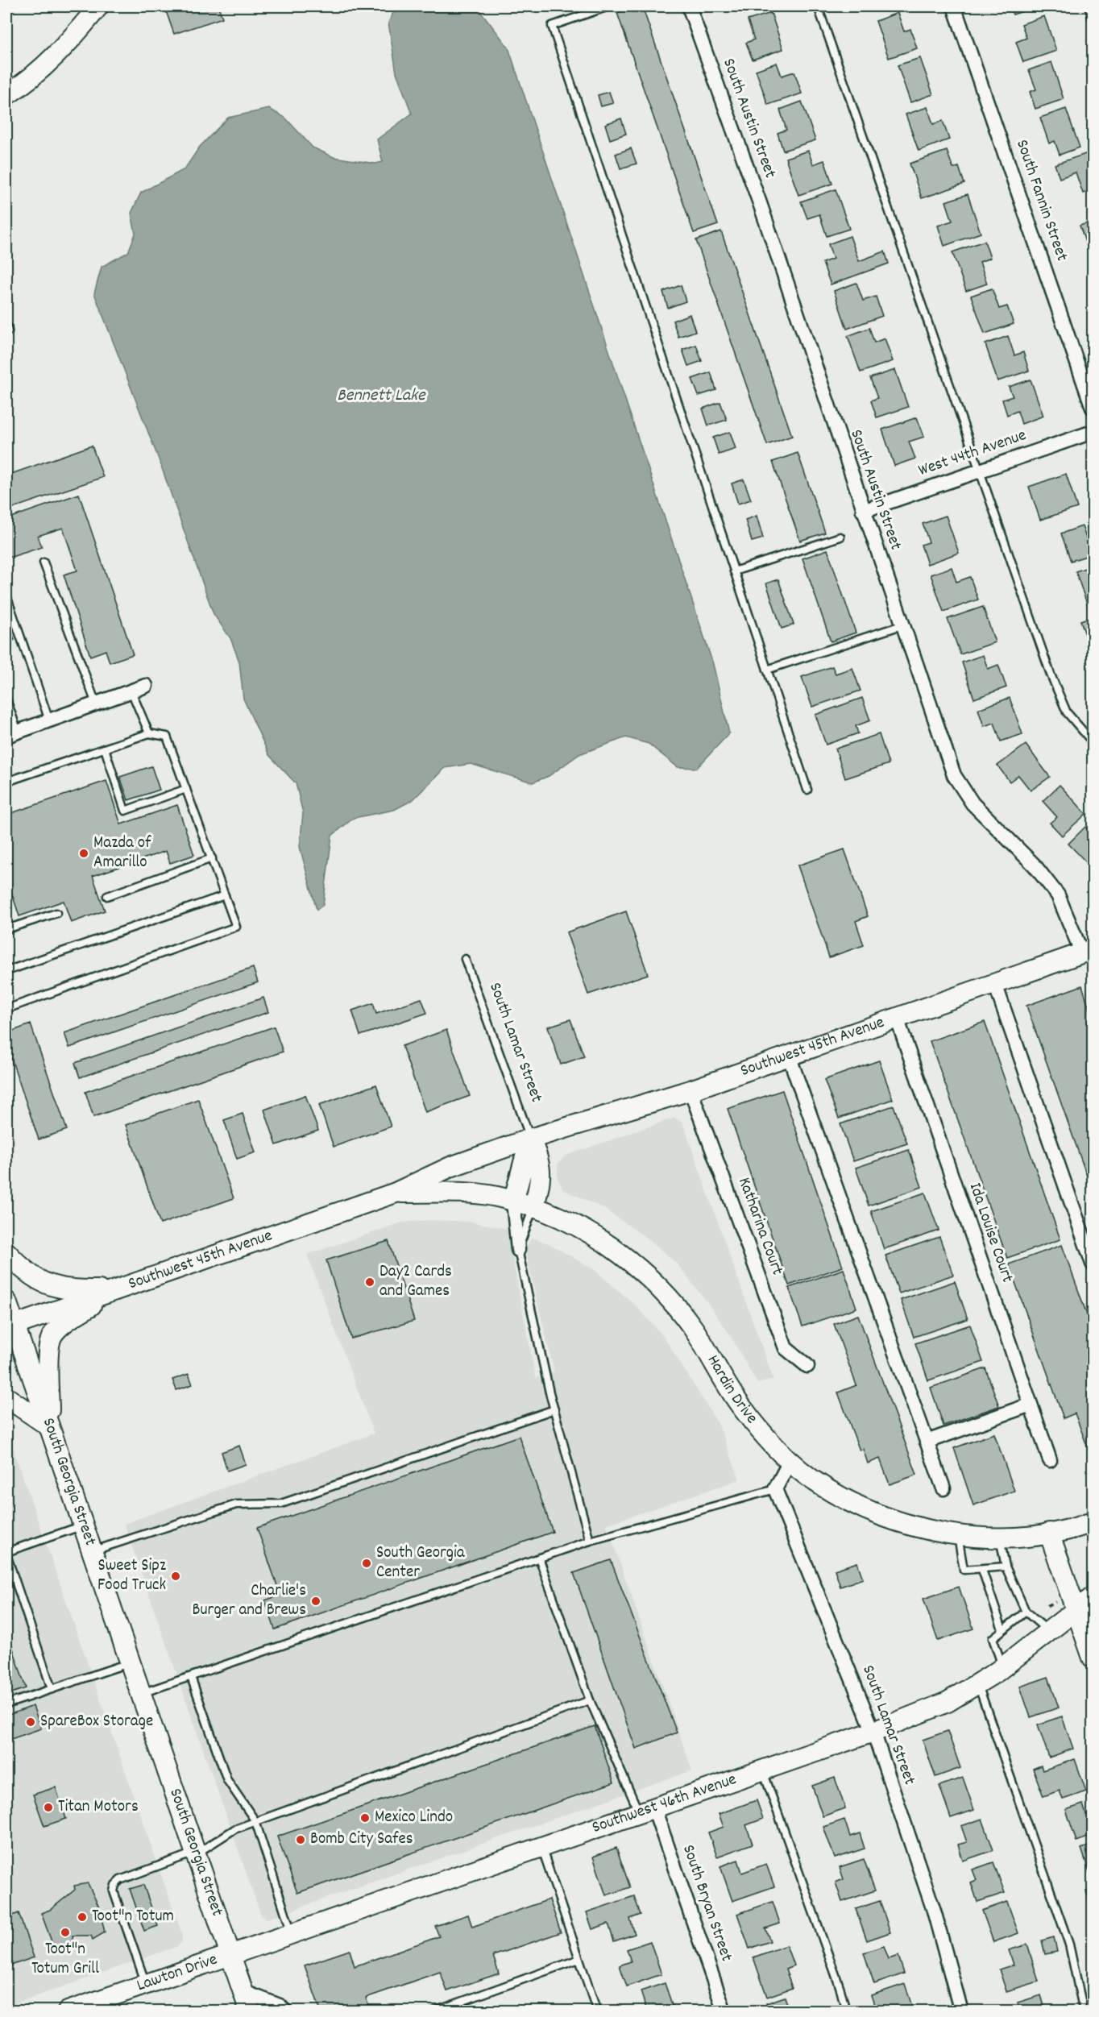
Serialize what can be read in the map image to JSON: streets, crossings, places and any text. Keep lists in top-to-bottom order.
{
  "streets": {
    "main road": [
      "Southwest 45th Avenue",
      "Hardin Drive",
      "South Georgia Street",
      "Southwest 46th Avenue",
      "Lawton Drive"
    ],
    "street": [
      "South Austin Street",
      "South Fannin Street",
      "West 44th Avenue",
      "South Lamar Street",
      "Katharina Court",
      "Ida Louise Court",
      "South Bryan Street"
    ]
  },
  "crossings": [
    ["South Austin Street", "West 44th Avenue"],
    ["South Austin Street", "Southwest 45th Avenue"],
    ["South Lamar Street", "Southwest 45th Avenue"],
    ["South Lamar Street", "Southwest 46th Avenue"],
    ["Southwest 45th Avenue", "Katharina Court"],
    ["Southwest 45th Avenue", "Ida Louise Court"],
    ["Southwest 45th Avenue", "Hardin Drive"],
    ["Southwest 45th Avenue", "South Georgia Street"],
    ["South Georgia Street", "Southwest 46th Avenue"],
    ["South Georgia Street", "Lawton Drive"],
    ["Southwest 46th Avenue", "South Bryan Street"],
    ["Southwest 46th Avenue", "Lawton Drive"]
  ],
  "water": ["Bennett Lake"],
  "places": [
    "Mazda of Amarillo",
    "Day2 Cards and Games",
    "South Georgia Center",
    "Sweet Sipz Food Truck",
    "Charlie's Burger and Brews",
    "SpareBox Storage",
    "Titan Motors",
    "Mexico Lindo",
    "Bomb City Safes",
    "Toot\"n Totum",
    "Toot\"n Totum Grill"
  ]
}
